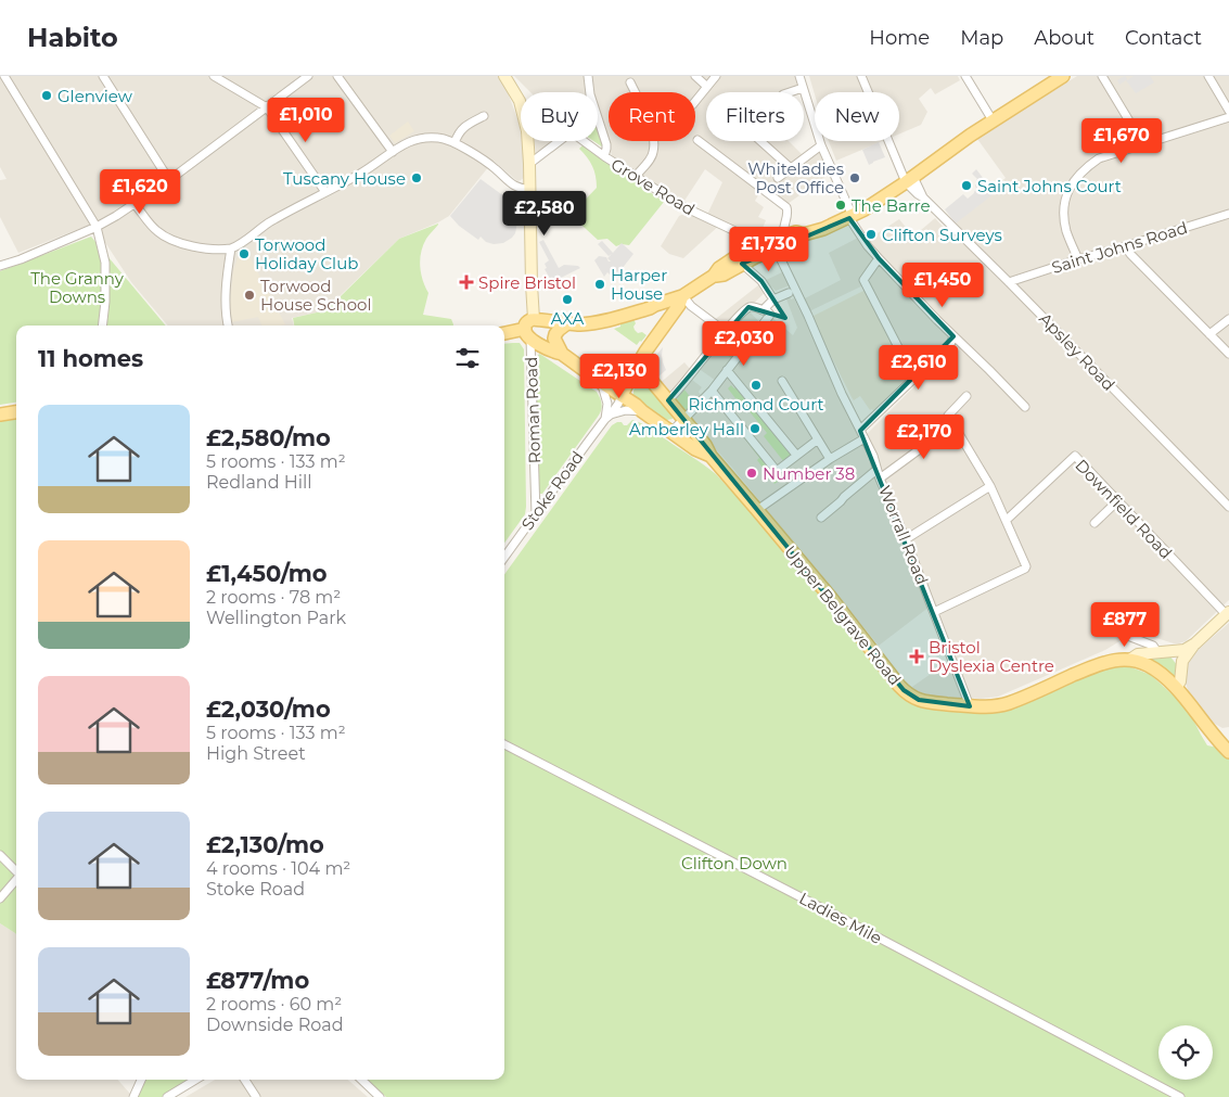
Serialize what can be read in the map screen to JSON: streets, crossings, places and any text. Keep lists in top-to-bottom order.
{
  "streets": {
    "main road": ["Upper Belgrave Road"],
    "street": [
      "Grove Road",
      "Saint Johns Road",
      "Apsley Road",
      "Roman Road",
      "Stoke Road",
      "Downfield Road",
      "Worrall Road",
      "Ladies Mile"
    ]
  },
  "crossings": [
    ["Saint Johns Road", "Apsley Road"],
    ["Roman Road", "Stoke Road"],
    ["Roman Road", "Upper Belgrave Road"],
    ["Stoke Road", "Upper Belgrave Road"],
    ["Worrall Road", "Upper Belgrave Road"]
  ],
  "parks": ["The Granny Downs", "Clifton Down"],
  "places": {
    "other": [
      "Glenview",
      "Tuscany House",
      "Whiteladies Post Office",
      "Saint Johns Court",
      "The Barre",
      "Clifton Surveys",
      "Torwood Holiday Club",
      "Harper House",
      "Torwood House School",
      "AXA",
      "Richmond Court",
      "Amberley Hall",
      "Number 38"
    ],
    "health": ["Spire Bristol", "Bristol Dyslexia Centre"]
  },
  "page": {
    "header": "Habito",
    "nav": [
      "Home",
      "Map",
      "About",
      "Contact"
    ],
    "chip": [
      "Buy",
      "Rent",
      "Filters",
      "New"
    ],
    "price": [
      "£1,010",
      "£1,670",
      "£1,620",
      "£2,580",
      "£1,730",
      "£1,450",
      "£2,030",
      "£2,610",
      "£2,130",
      "£2,170",
      "£877"
    ],
    "heading": "11 homes",
    "list": [
      {
        "name": "£2,580/mo",
        "note": "5 rooms · 133 m² · Redland Hill"
      },
      {
        "name": "£1,450/mo",
        "note": "2 rooms · 78 m² · Wellington Park"
      },
      {
        "name": "£2,030/mo",
        "note": "5 rooms · 133 m² · High Street"
      },
      {
        "name": "£2,130/mo",
        "note": "4 rooms · 104 m² · Stoke Road"
      },
      {
        "name": "£877/mo",
        "note": "2 rooms · 60 m² · Downside Road"
      }
    ]
  }
}
